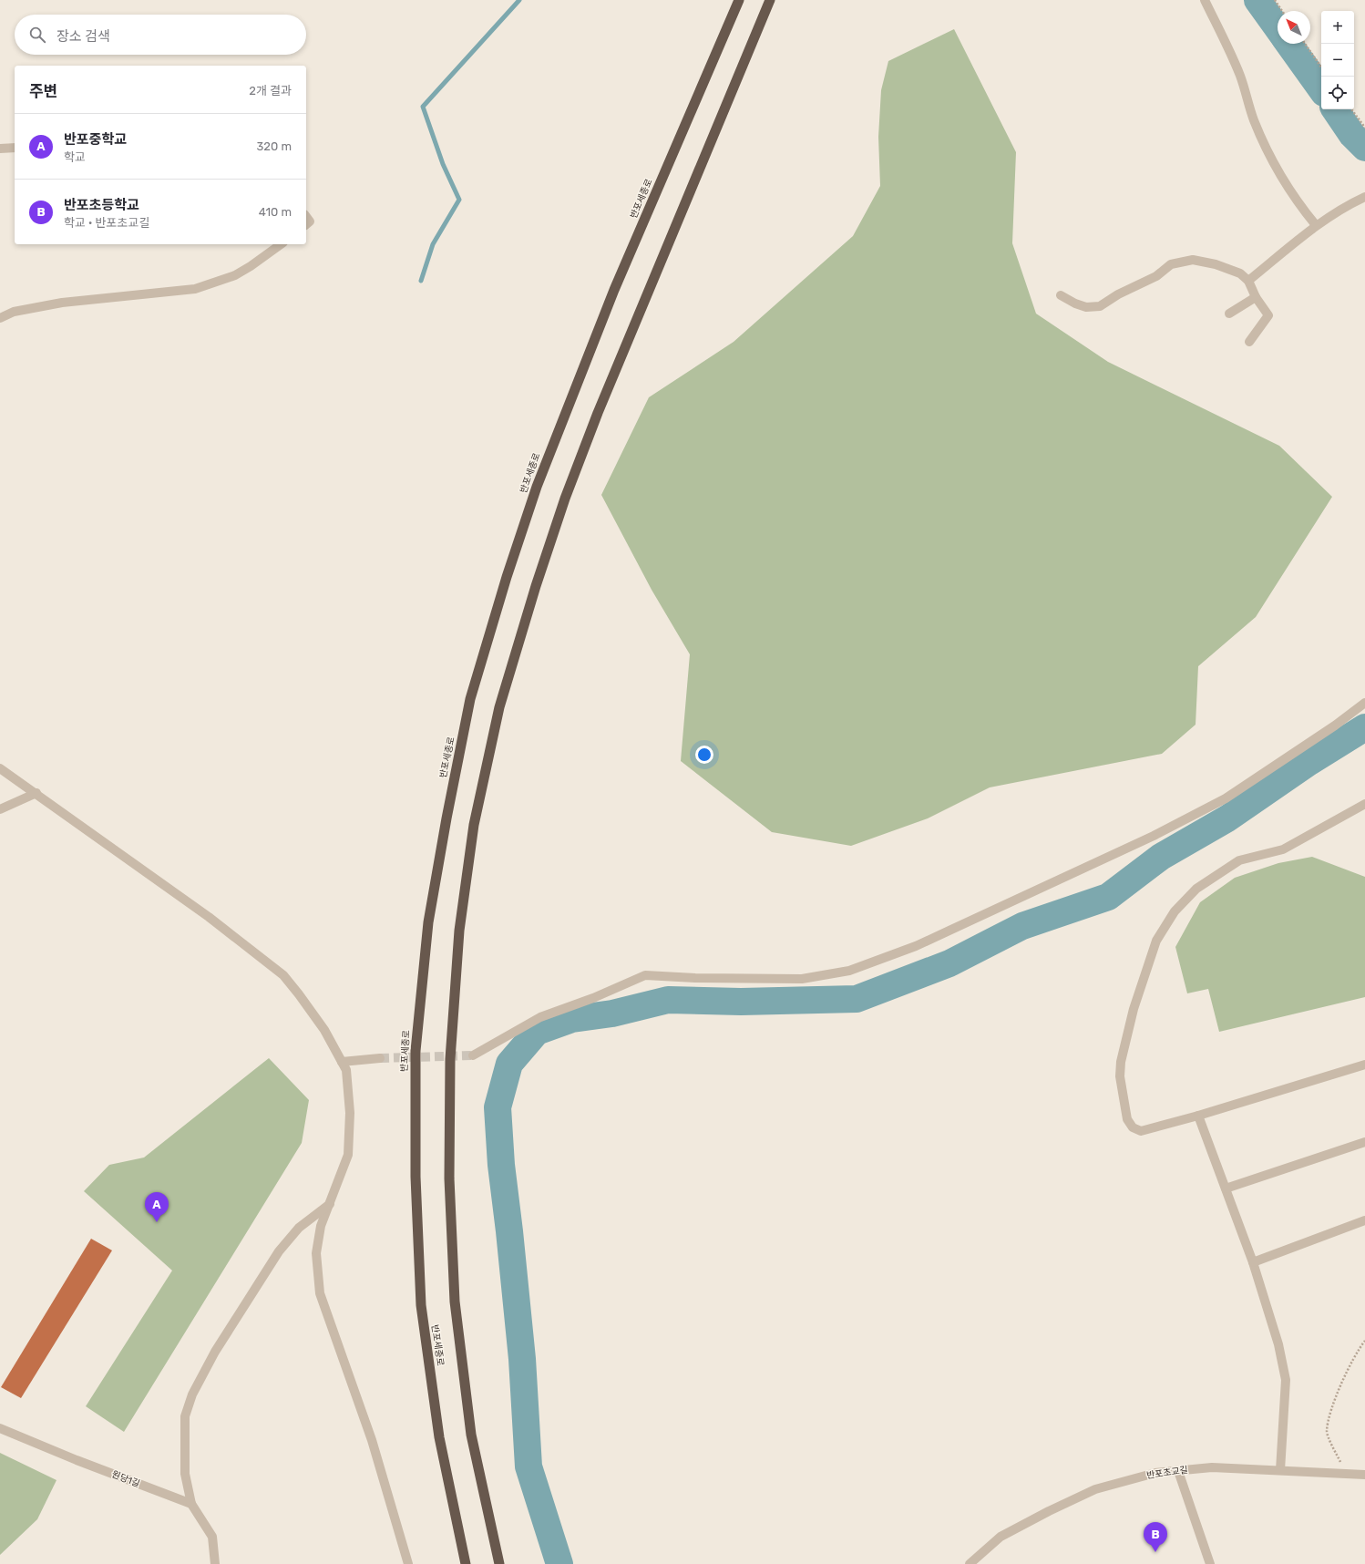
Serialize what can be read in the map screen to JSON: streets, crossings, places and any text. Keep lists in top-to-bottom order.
{
  "streets": {
    "highway": ["반포세종로"],
    "street": ["반포초교길", "원당1길"]
  },
  "north": "top left",
  "page": {
    "map_buttons": ["+", "−"],
    "search": "장소 검색",
    "heading": ["주변", "2개 결과"],
    "list": [
      {
        "mark": "A",
        "name": "반포중학교",
        "note": "학교",
        "value": "320 m"
      },
      {
        "mark": "B",
        "name": "반포초등학교",
        "note": "학교 · 반포초교길",
        "value": "410 m"
      }
    ],
    "pins": ["A", "B"]
  }
}
